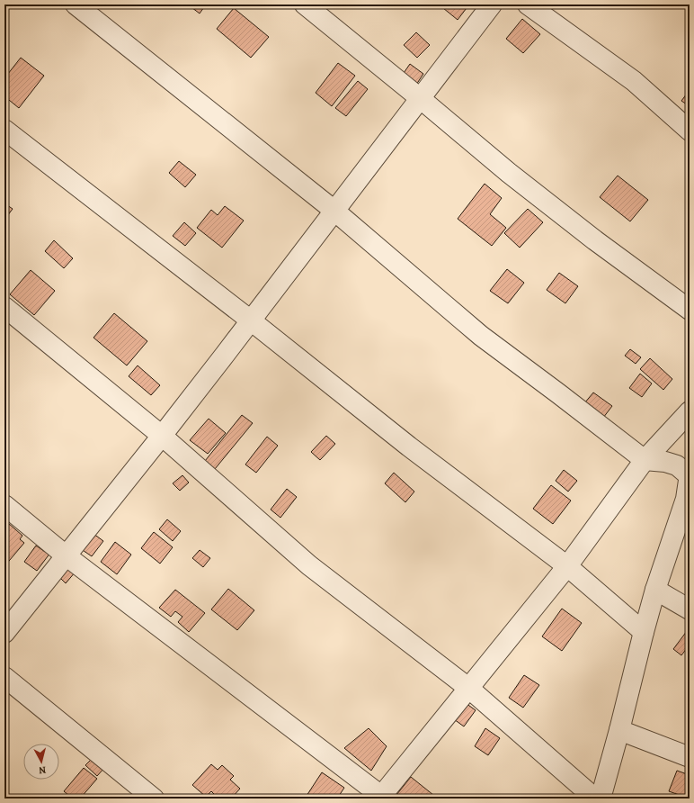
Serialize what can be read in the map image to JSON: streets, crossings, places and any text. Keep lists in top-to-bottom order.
{
  "north": "bottom"
}
